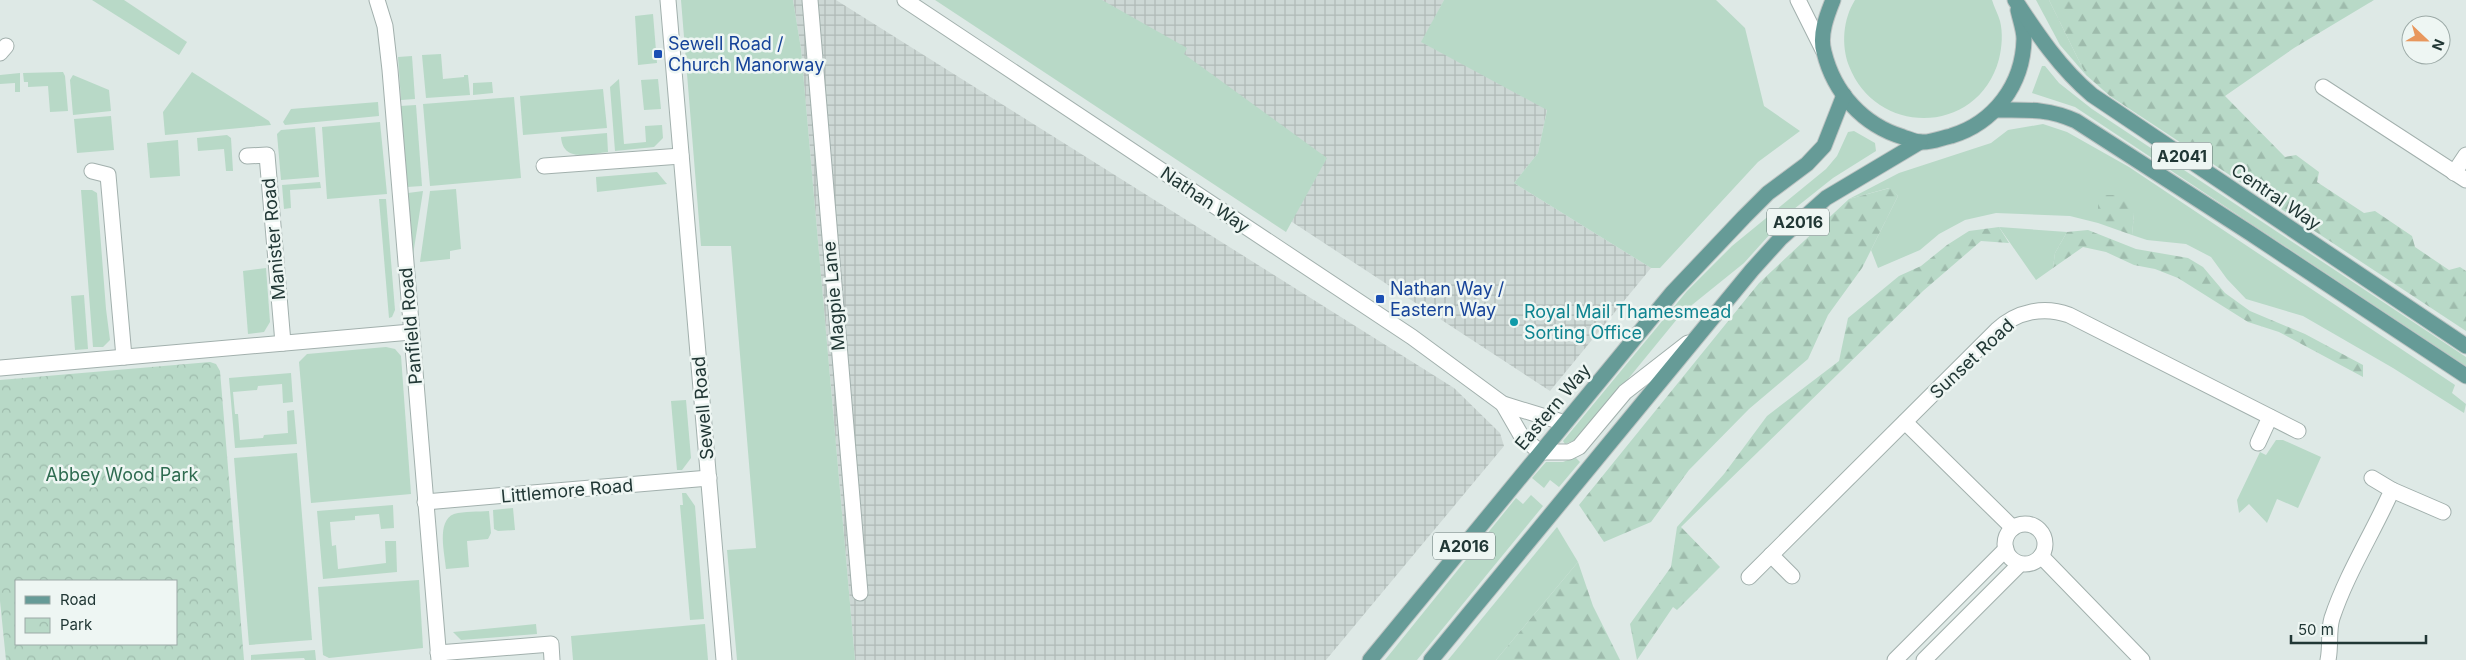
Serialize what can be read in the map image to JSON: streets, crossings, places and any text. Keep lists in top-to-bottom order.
{
  "streets": {
    "main road": [
      "A2041",
      "Central Way",
      "A2016",
      "Eastern Way"
    ],
    "street": [
      "Nathan Way",
      "Manister Road",
      "Magpie Lane",
      "Panfield Road",
      "Sunset Road",
      "Sewell Road",
      "Littlemore Road"
    ]
  },
  "crossings": [
    ["Nathan Way", "Eastern Way"],
    ["Panfield Road", "Littlemore Road"],
    ["Sewell Road", "Littlemore Road"]
  ],
  "parks": ["Abbey Wood Park"],
  "places": {
    "transit": ["Sewell Road / Church Manorway", "Nathan Way / Eastern Way"],
    "other": ["Royal Mail Thamesmead Sorting Office"]
  },
  "legend": ["Road", "Park"],
  "scale_bar": "50 m",
  "north": "right"
}
